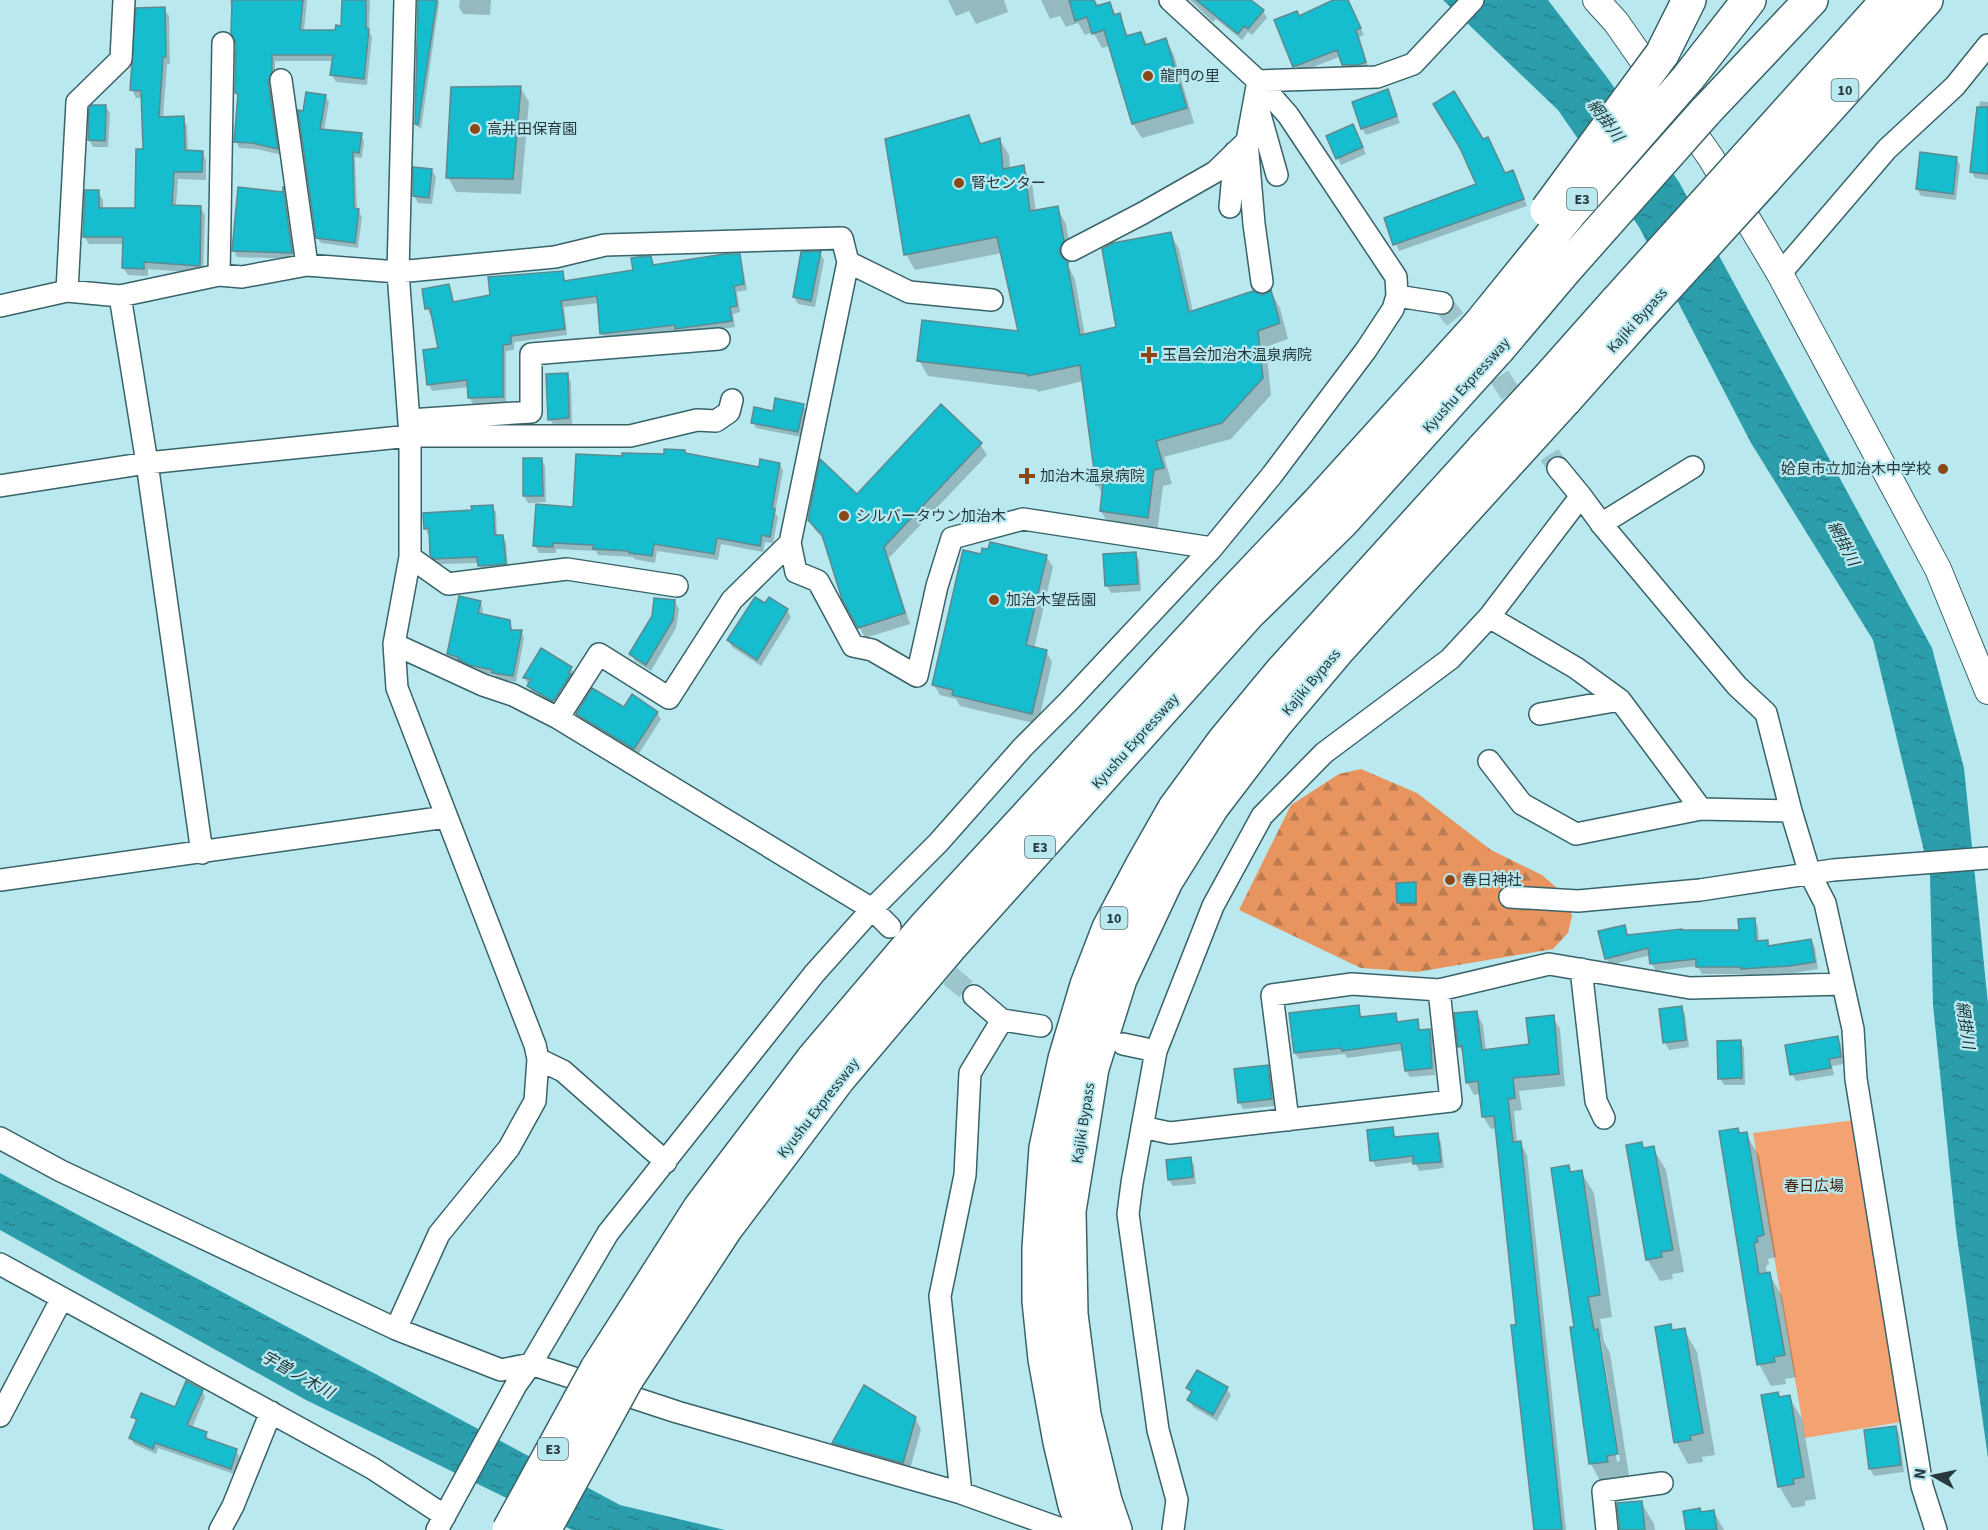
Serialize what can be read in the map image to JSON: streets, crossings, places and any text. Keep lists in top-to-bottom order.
{
  "streets": {
    "highway": [
      "10",
      "E3",
      "Kajiki Bypass",
      "Kyushu Expressway"
    ]
  },
  "water": ["網掛川", "宇曽ノ木川"],
  "parks": ["春日広場"],
  "places": {
    "other": [
      "龍門の里",
      "高井田保育園",
      "腎センター",
      "姶良市立加治木中学校",
      "シルバータウン加治木",
      "加治木望岳園",
      "春日神社"
    ],
    "health": ["玉昌会加治木温泉病院", "加治木温泉病院"]
  },
  "north": "left"
}
